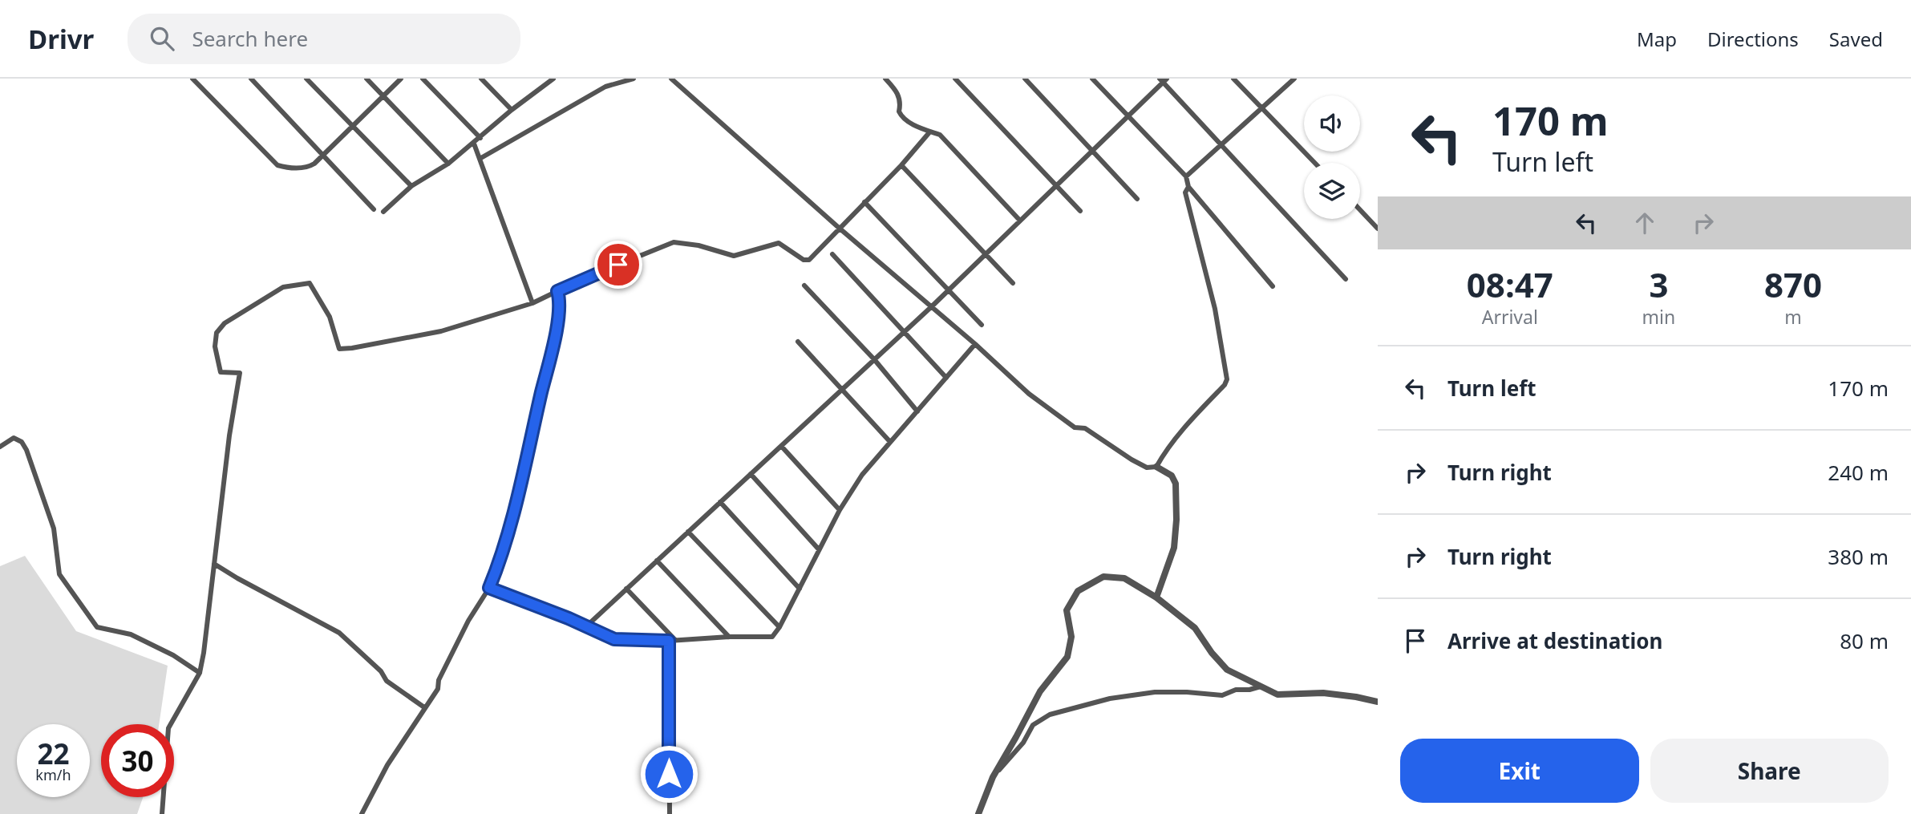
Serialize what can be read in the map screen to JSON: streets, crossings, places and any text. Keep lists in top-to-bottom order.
{
  "page": {
    "header": "Drivr",
    "search": "Search here",
    "nav": ["Map", "Directions", "Saved"],
    "turn": ["170 m", "Turn left"],
    "eta": [
      "08:47",
      "Arrival",
      "3",
      "min",
      "870",
      "m"
    ],
    "list": [
      {
        "name": "Turn left",
        "value": "170 m"
      },
      {
        "name": "Turn right",
        "value": "240 m"
      },
      {
        "name": "Turn right",
        "value": "380 m"
      },
      {
        "name": "Arrive at destination",
        "value": "80 m"
      }
    ],
    "speed": "22 km/h",
    "limit": "30",
    "buttons": ["Exit", "Share"]
  }
}
